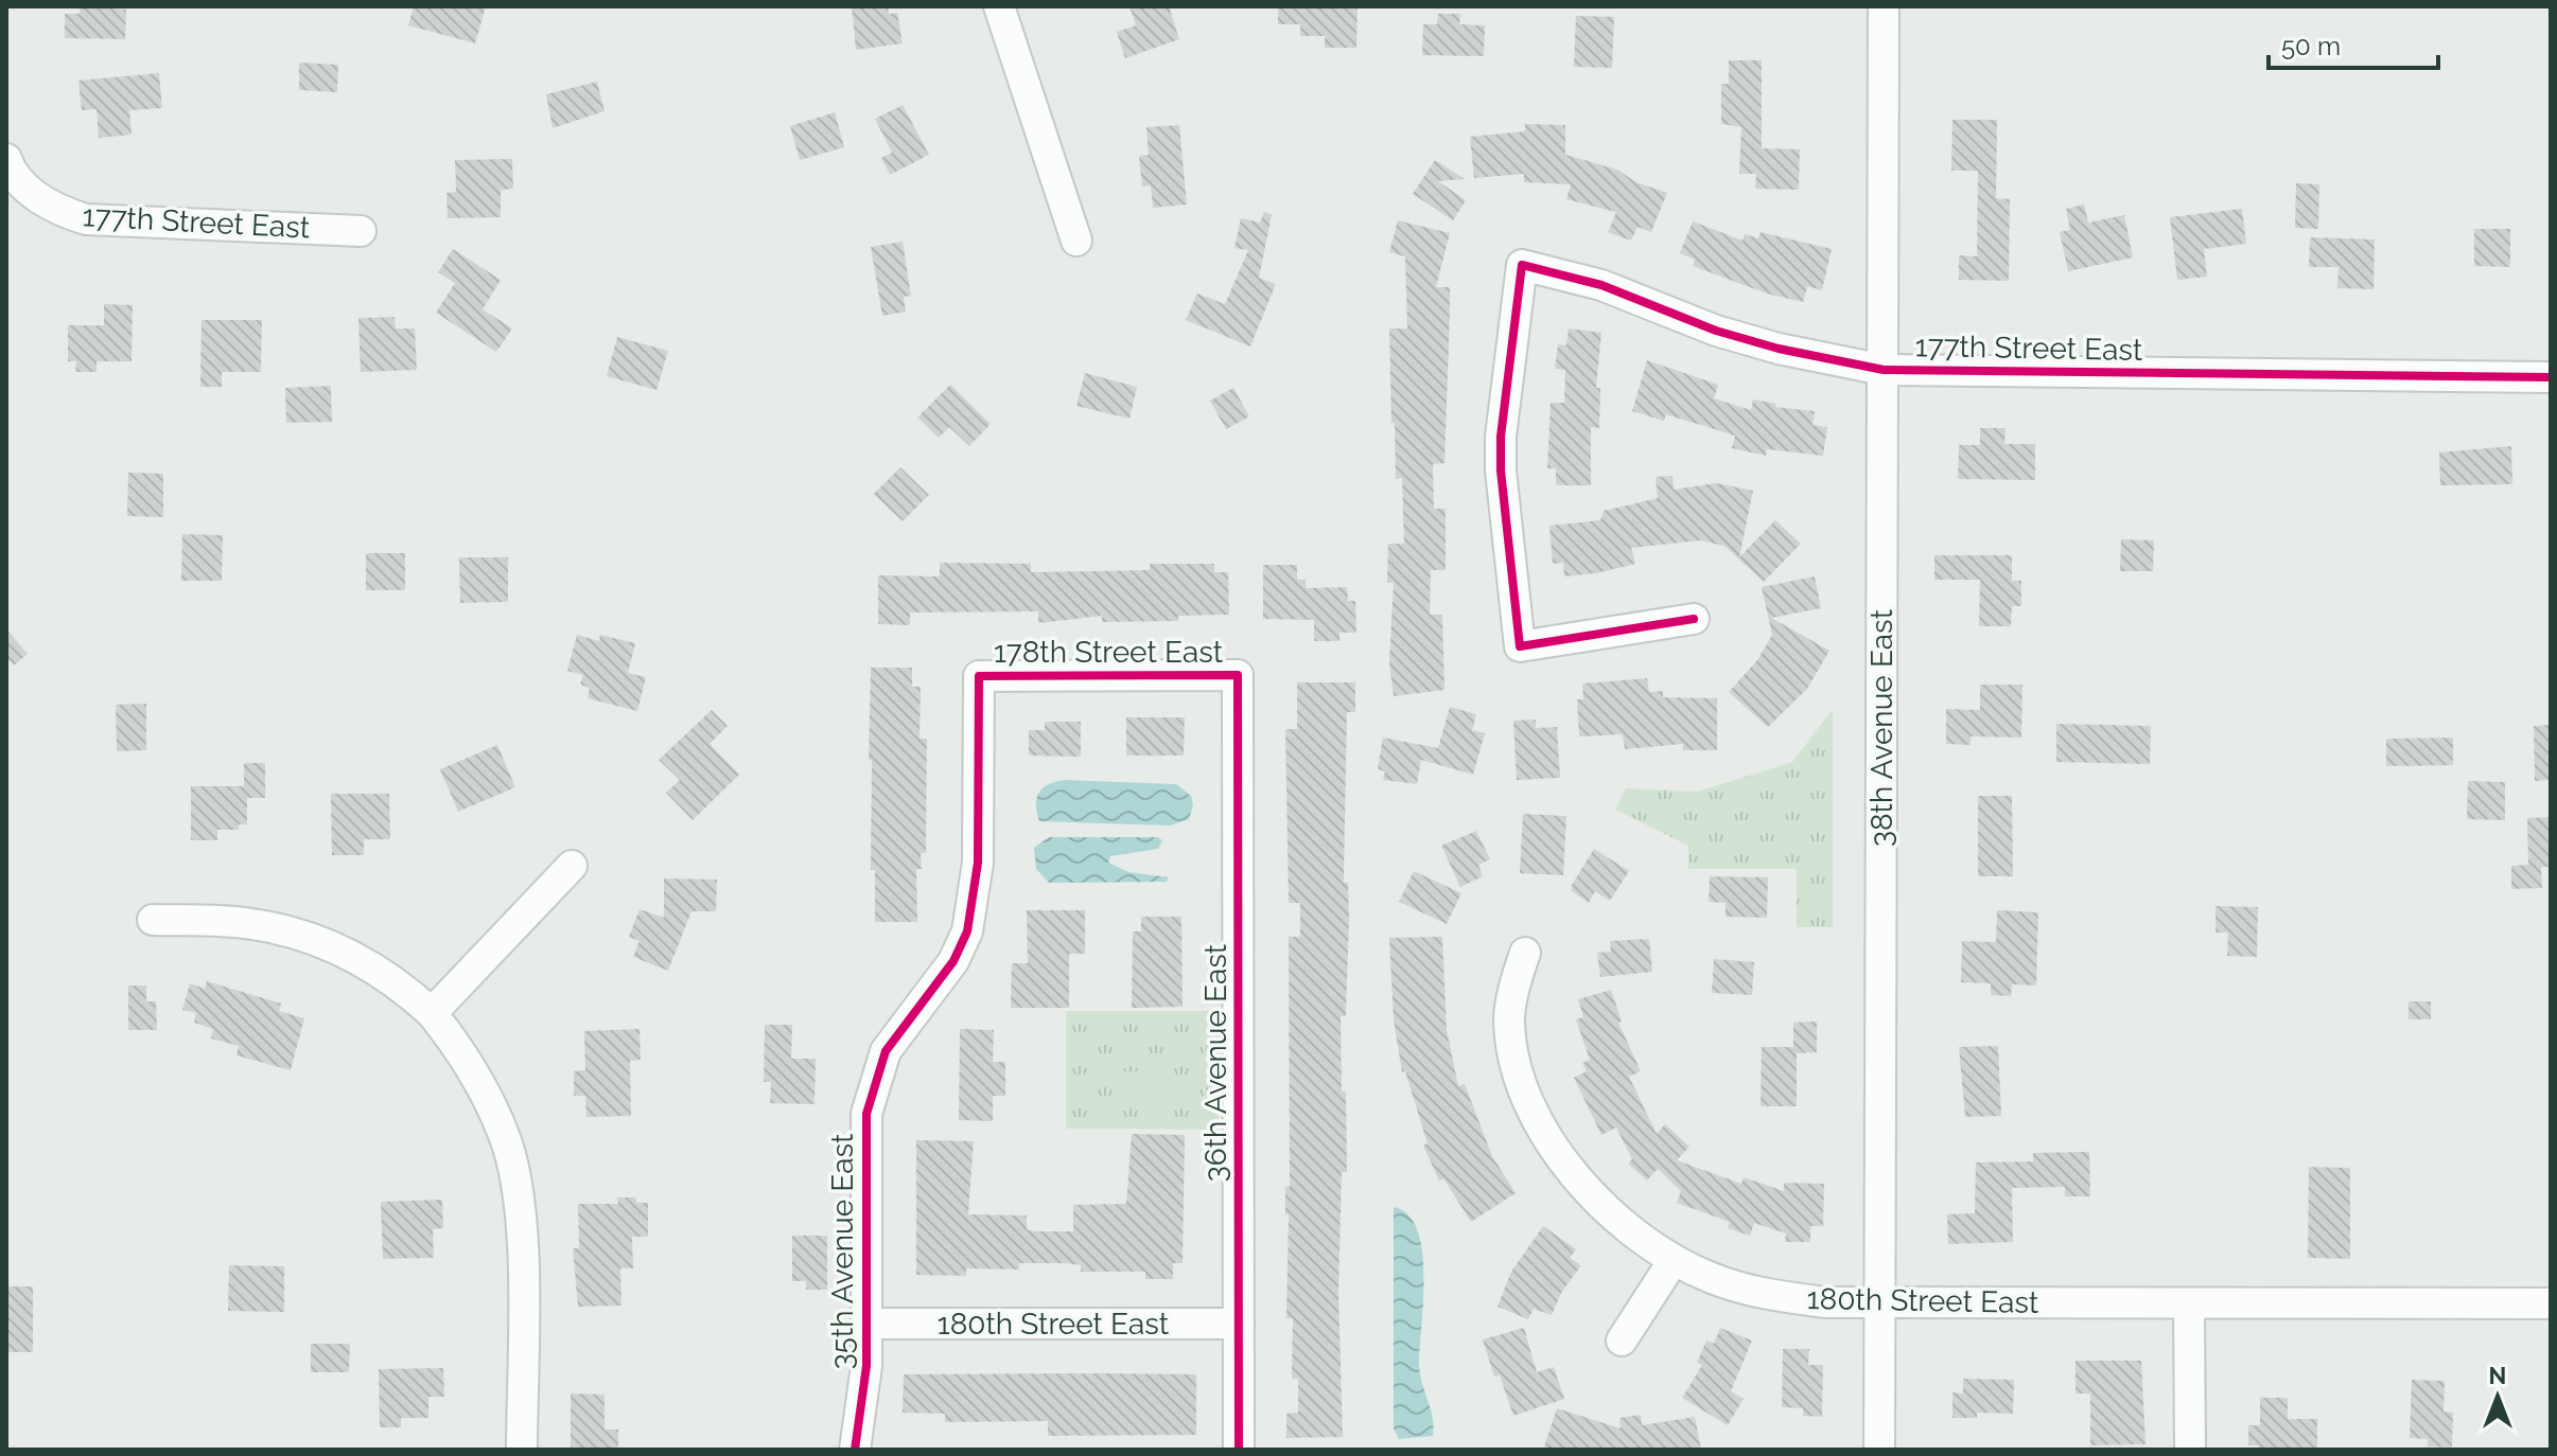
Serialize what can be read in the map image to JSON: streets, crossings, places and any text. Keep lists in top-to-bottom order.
{
  "streets": {
    "street": [
      "177th Street East",
      "178th Street East",
      "38th Avenue East",
      "36th Avenue East",
      "35th Avenue East",
      "180th Street East"
    ]
  },
  "crossings": [
    ["177th Street East", "38th Avenue East"],
    ["178th Street East", "36th Avenue East"],
    ["178th Street East", "35th Avenue East"],
    ["38th Avenue East", "180th Street East"],
    ["36th Avenue East", "180th Street East"],
    ["35th Avenue East", "180th Street East"]
  ],
  "scale_bar": "50 m",
  "north": "top"
}
